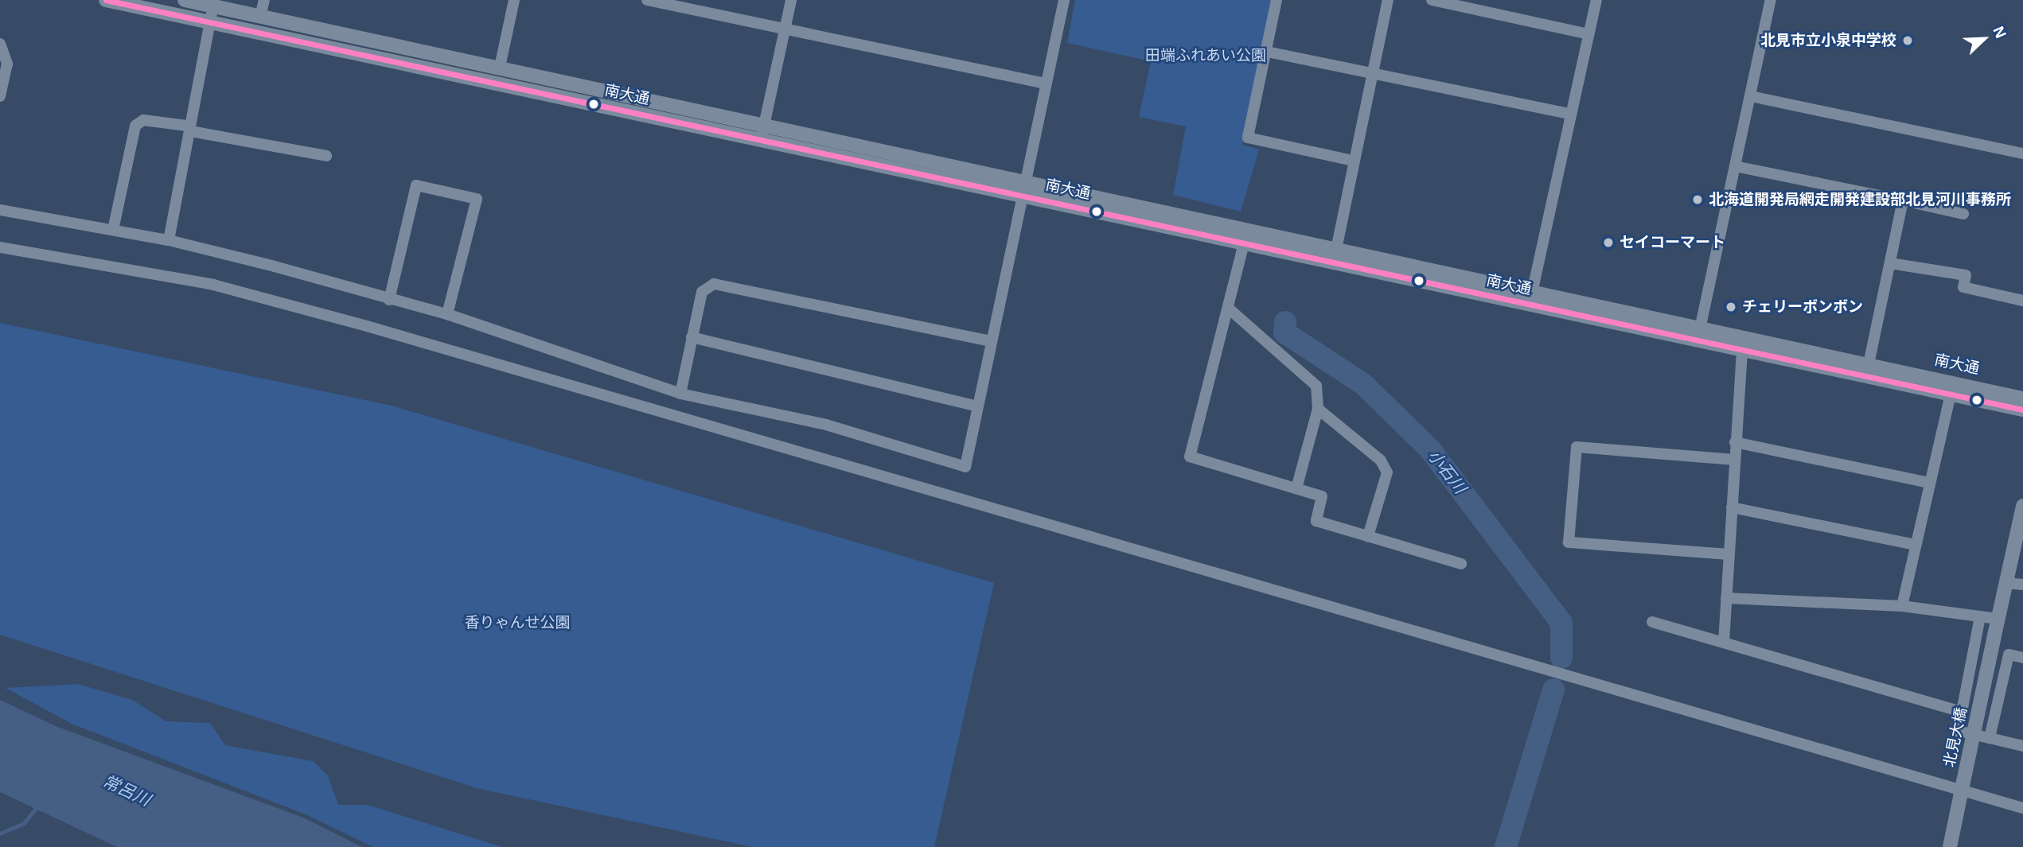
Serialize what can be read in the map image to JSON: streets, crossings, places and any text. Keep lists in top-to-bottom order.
{
  "streets": {
    "street": ["南大通", "北見大橋"]
  },
  "water": ["小石川", "常呂川"],
  "parks": ["田端ふれあい公園", "香りゃんせ公園"],
  "places": [
    "北見市立小泉中学校",
    "北海道開発局網走開発建設部北見河川事務所",
    "セイコーマート",
    "チェリーボンボン"
  ],
  "north": "top right"
}
